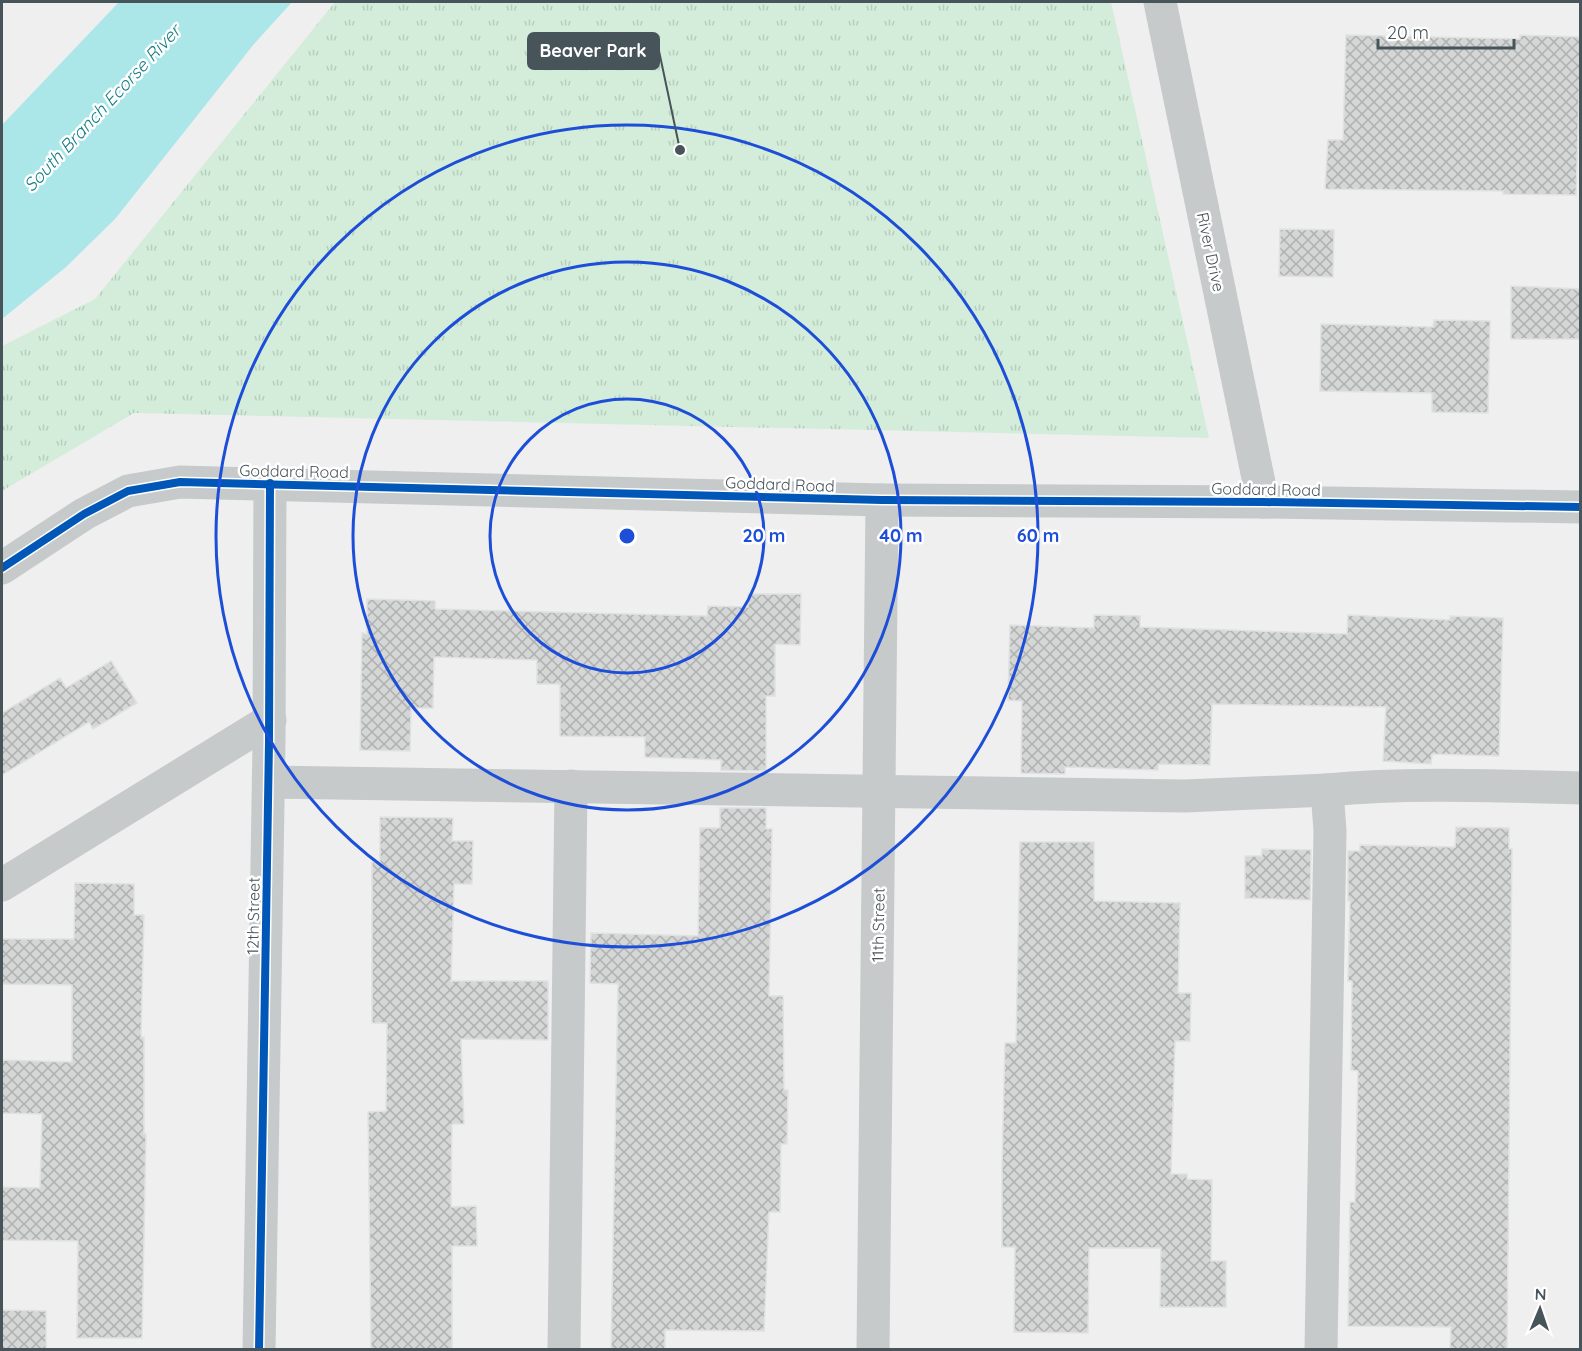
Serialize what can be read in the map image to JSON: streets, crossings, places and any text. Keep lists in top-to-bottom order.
{
  "streets": {
    "street": [
      "River Drive",
      "Goddard Road",
      "12th Street",
      "11th Street"
    ]
  },
  "crossings": [
    ["River Drive", "Goddard Road"],
    ["Goddard Road", "12th Street"],
    ["Goddard Road", "11th Street"]
  ],
  "water": ["South Branch Ecorse River"],
  "places": ["Beaver Park"],
  "scale_bar": "20 m",
  "north": "top",
  "rings": ["20 m", "40 m", "60 m"]
}
